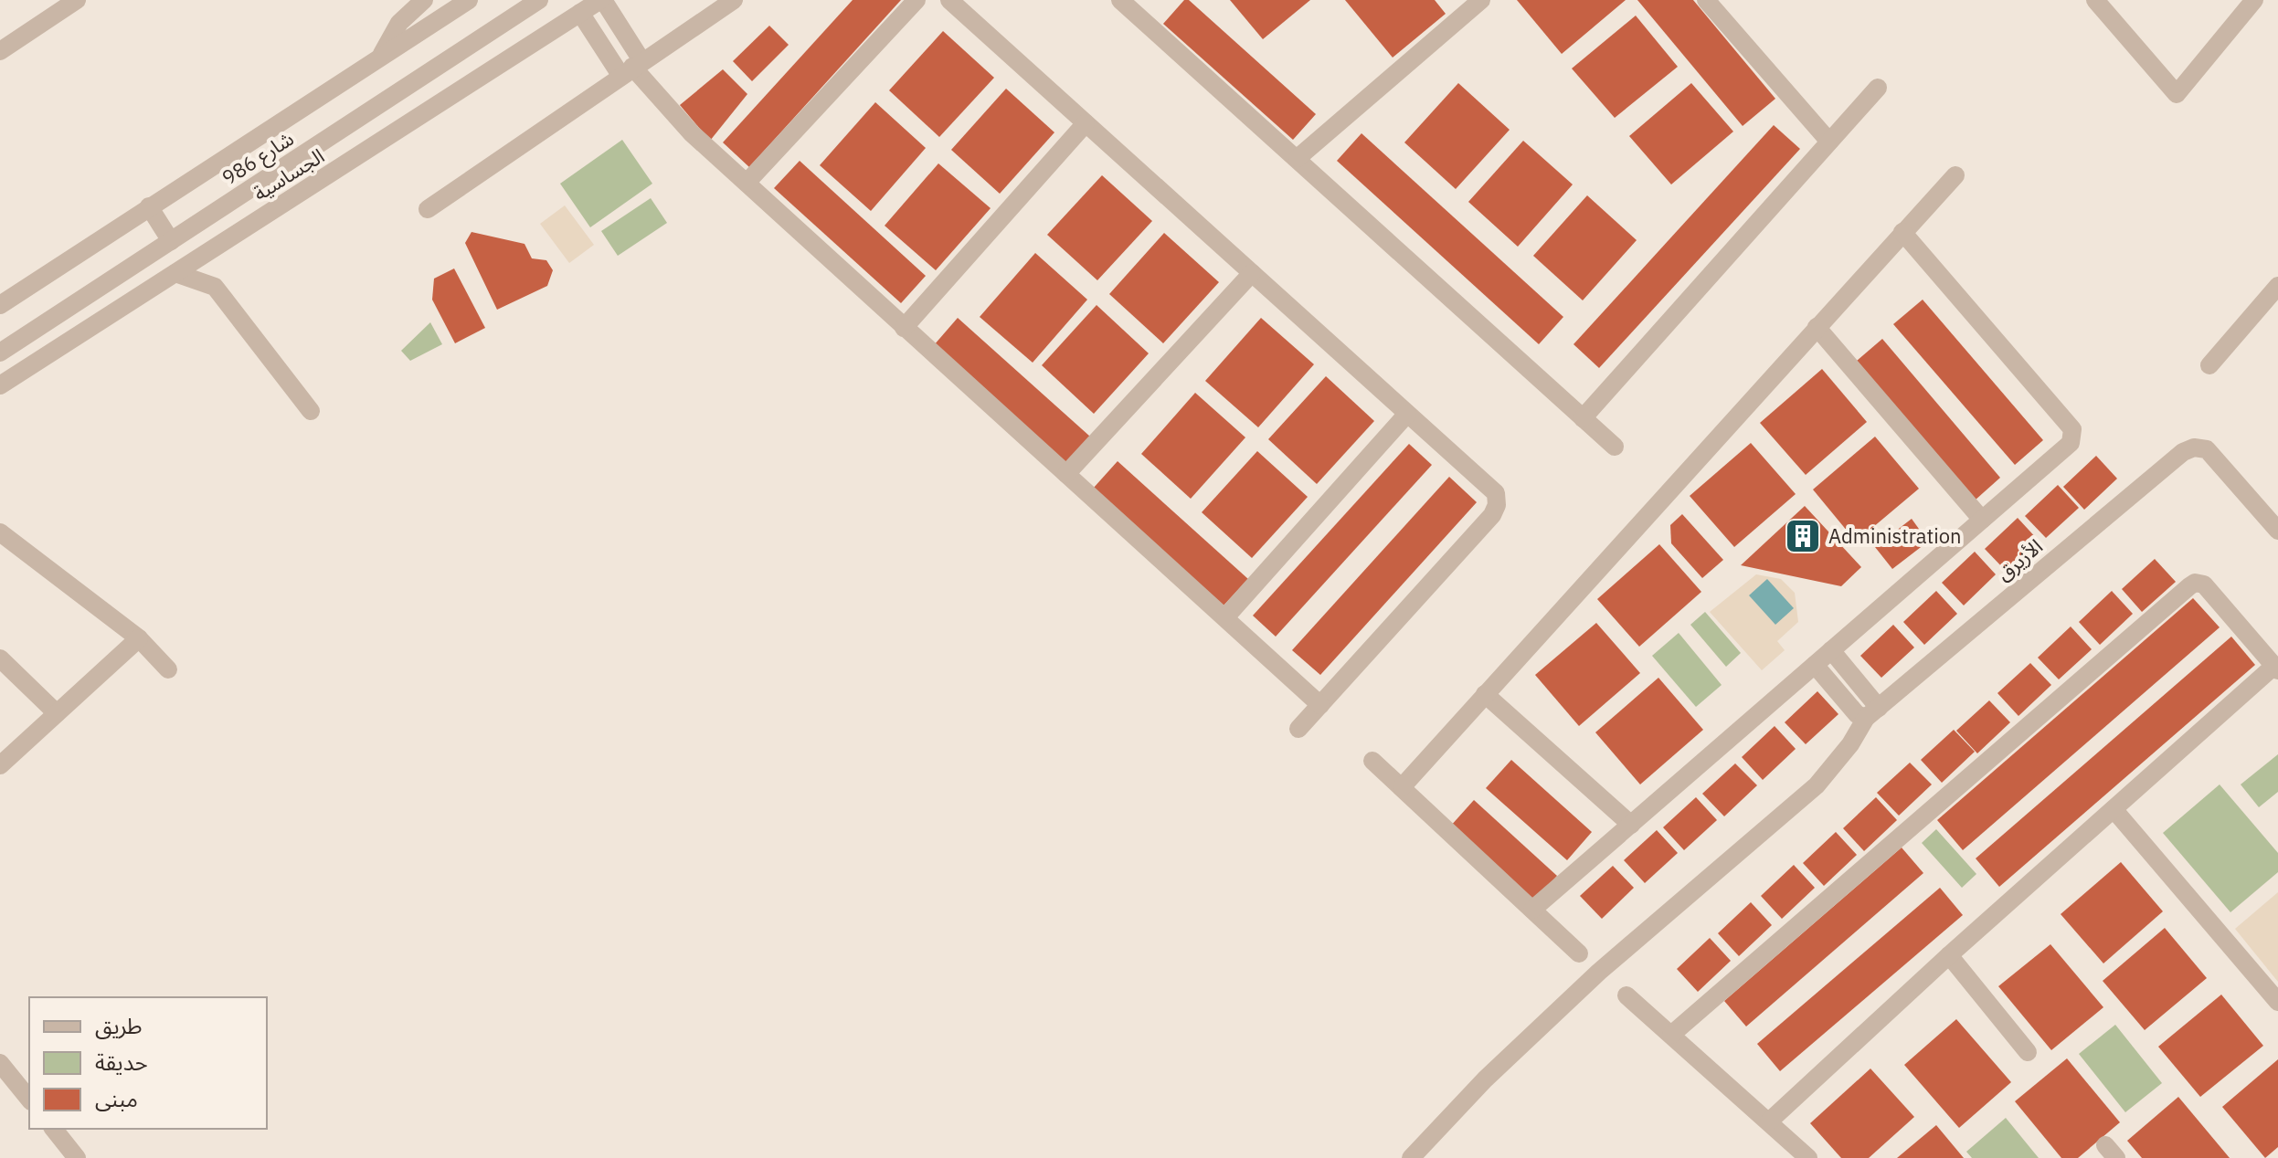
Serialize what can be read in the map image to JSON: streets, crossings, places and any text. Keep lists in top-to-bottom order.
{
  "streets": {
    "street": ["شارع 986", "الجساسية", "الأزيرق"]
  },
  "places": {
    "building": ["Administration"]
  },
  "legend": ["طريق", "حديقة", "مبنى"]
}
